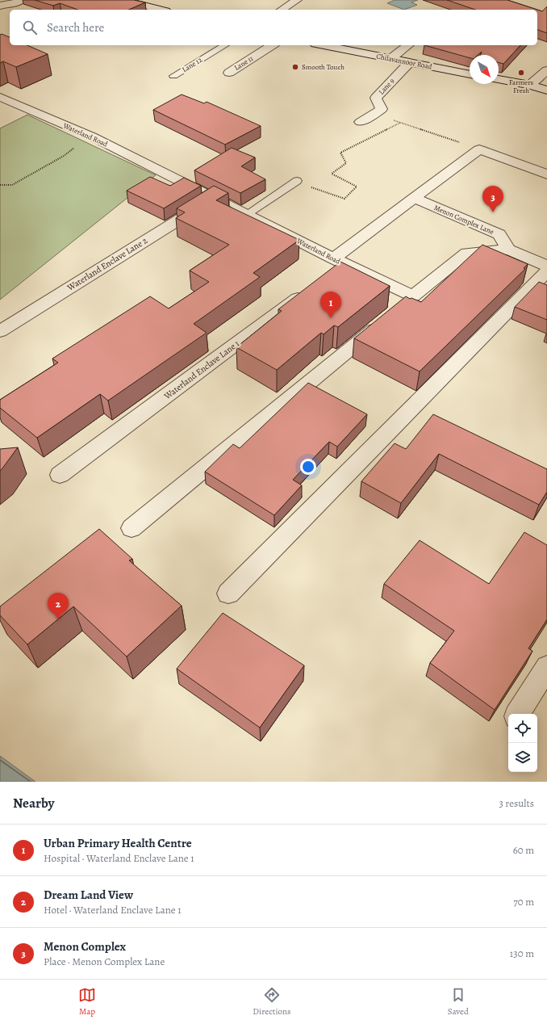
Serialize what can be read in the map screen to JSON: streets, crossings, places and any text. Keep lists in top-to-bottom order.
{
  "streets": {
    "street": [
      "Chilavannoor Road",
      "Lane 11",
      "Lane 9",
      "Waterland Road",
      "Menon Complex Lane",
      "Waterland Enclave Lane 2",
      "Waterland Enclave Lane 1"
    ],
    "lane": ["Lane 12"]
  },
  "crossings": [
    ["Chilavannoor Road", "Lane 9"],
    ["Waterland Road", "Waterland Enclave Lane 2"]
  ],
  "places": ["Smooth Touch", "Farmers Fresh"],
  "north": "bottom right",
  "page": {
    "search": "Search here",
    "pins": ["3", "1", "2"],
    "heading": ["Nearby", "3 results"],
    "list": [
      {
        "mark": "1",
        "name": "Urban Primary Health Centre",
        "note": "Hospital · Waterland Enclave Lane 1",
        "value": "60 m"
      },
      {
        "mark": "2",
        "name": "Dream Land View",
        "note": "Hotel · Waterland Enclave Lane 1",
        "value": "70 m"
      },
      {
        "mark": "3",
        "name": "Menon Complex",
        "note": "Place · Menon Complex Lane",
        "value": "130 m"
      }
    ],
    "nav": ["Map", "Directions", "Saved"]
  }
}
